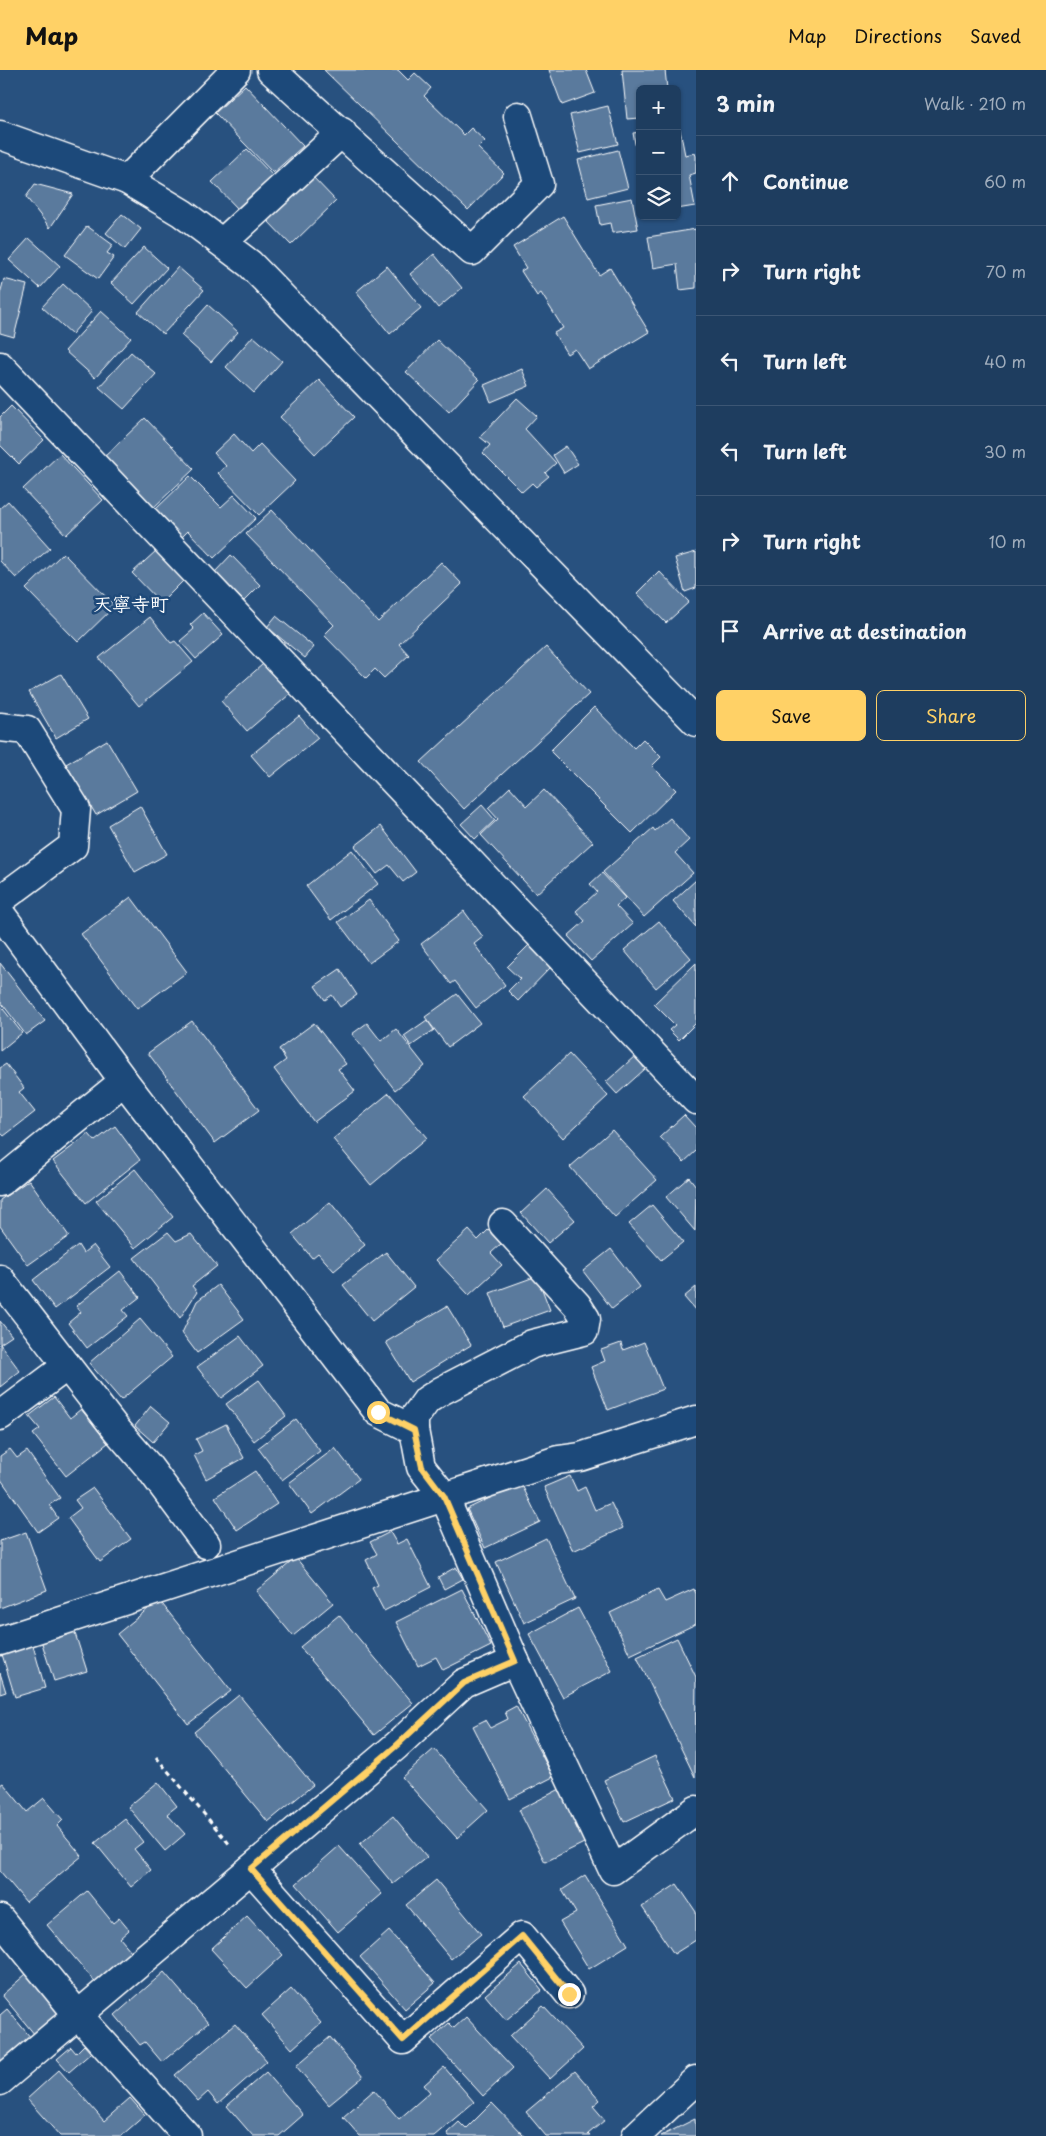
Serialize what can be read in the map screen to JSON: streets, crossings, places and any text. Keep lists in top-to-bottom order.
{
  "districts": ["天寧寺町"],
  "page": {
    "header": "Map",
    "nav": ["Map", "Directions", "Saved"],
    "heading": ["3 min", "Walk · 210 m"],
    "map_buttons": ["+", "−"],
    "list": [
      ["Continue", "60 m"],
      ["Turn right", "70 m"],
      ["Turn left", "40 m"],
      ["Turn left", "30 m"],
      ["Turn right", "10 m"],
      "Arrive at destination"
    ],
    "buttons": ["Save", "Share"]
  }
}
